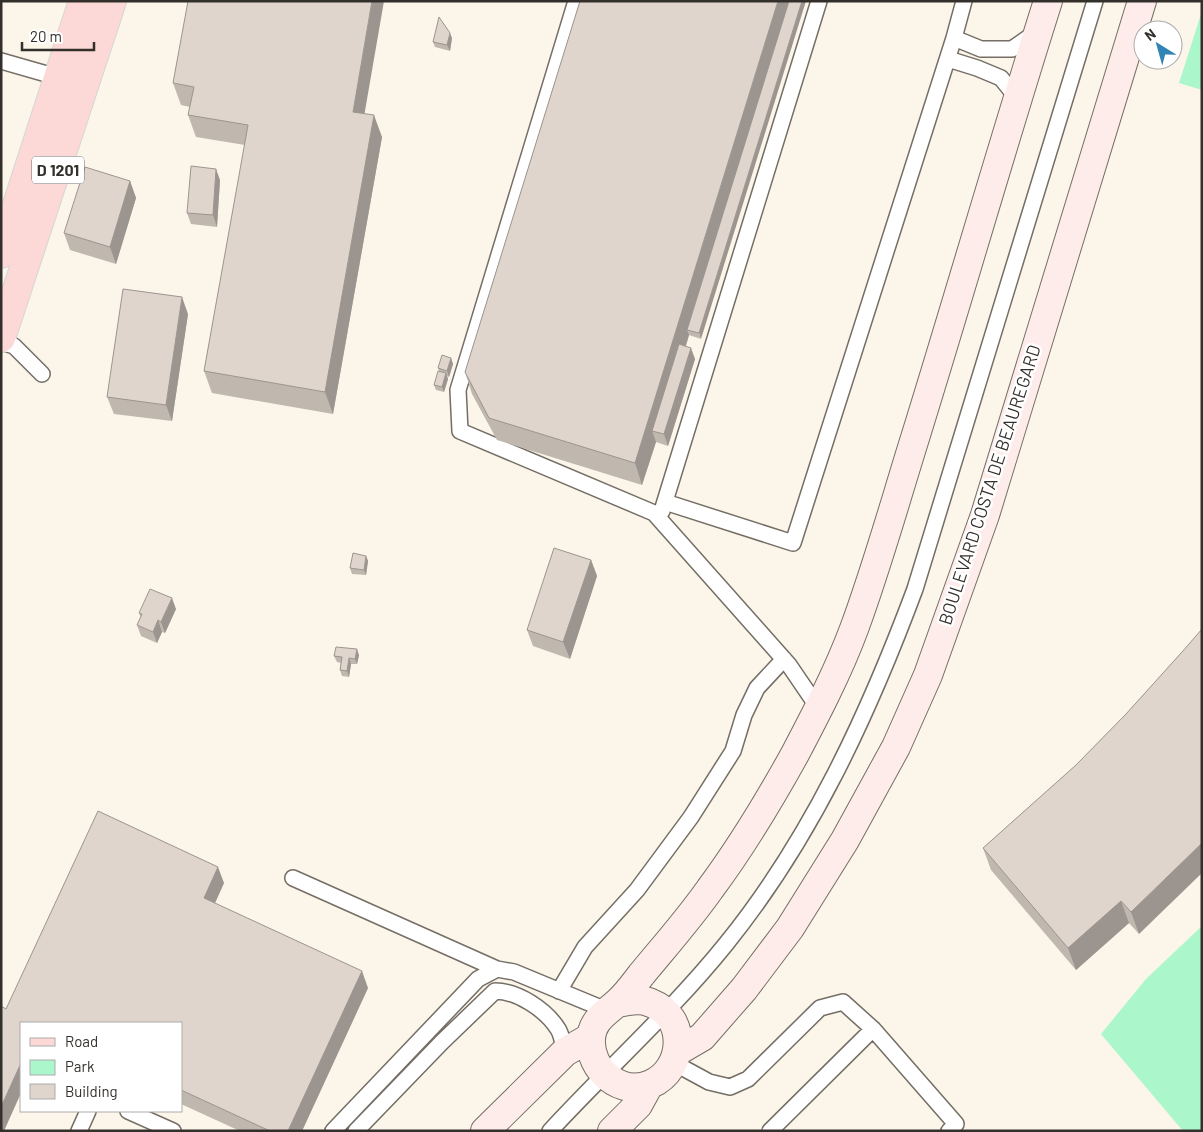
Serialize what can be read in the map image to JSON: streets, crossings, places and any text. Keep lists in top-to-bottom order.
{
  "streets": {
    "main road": ["D 1201"],
    "street": ["BOULEVARD COSTA DE BEAUREGARD"]
  },
  "legend": ["Road", "Park", "Building"],
  "scale_bar": "20 m",
  "north": "top left"
}
